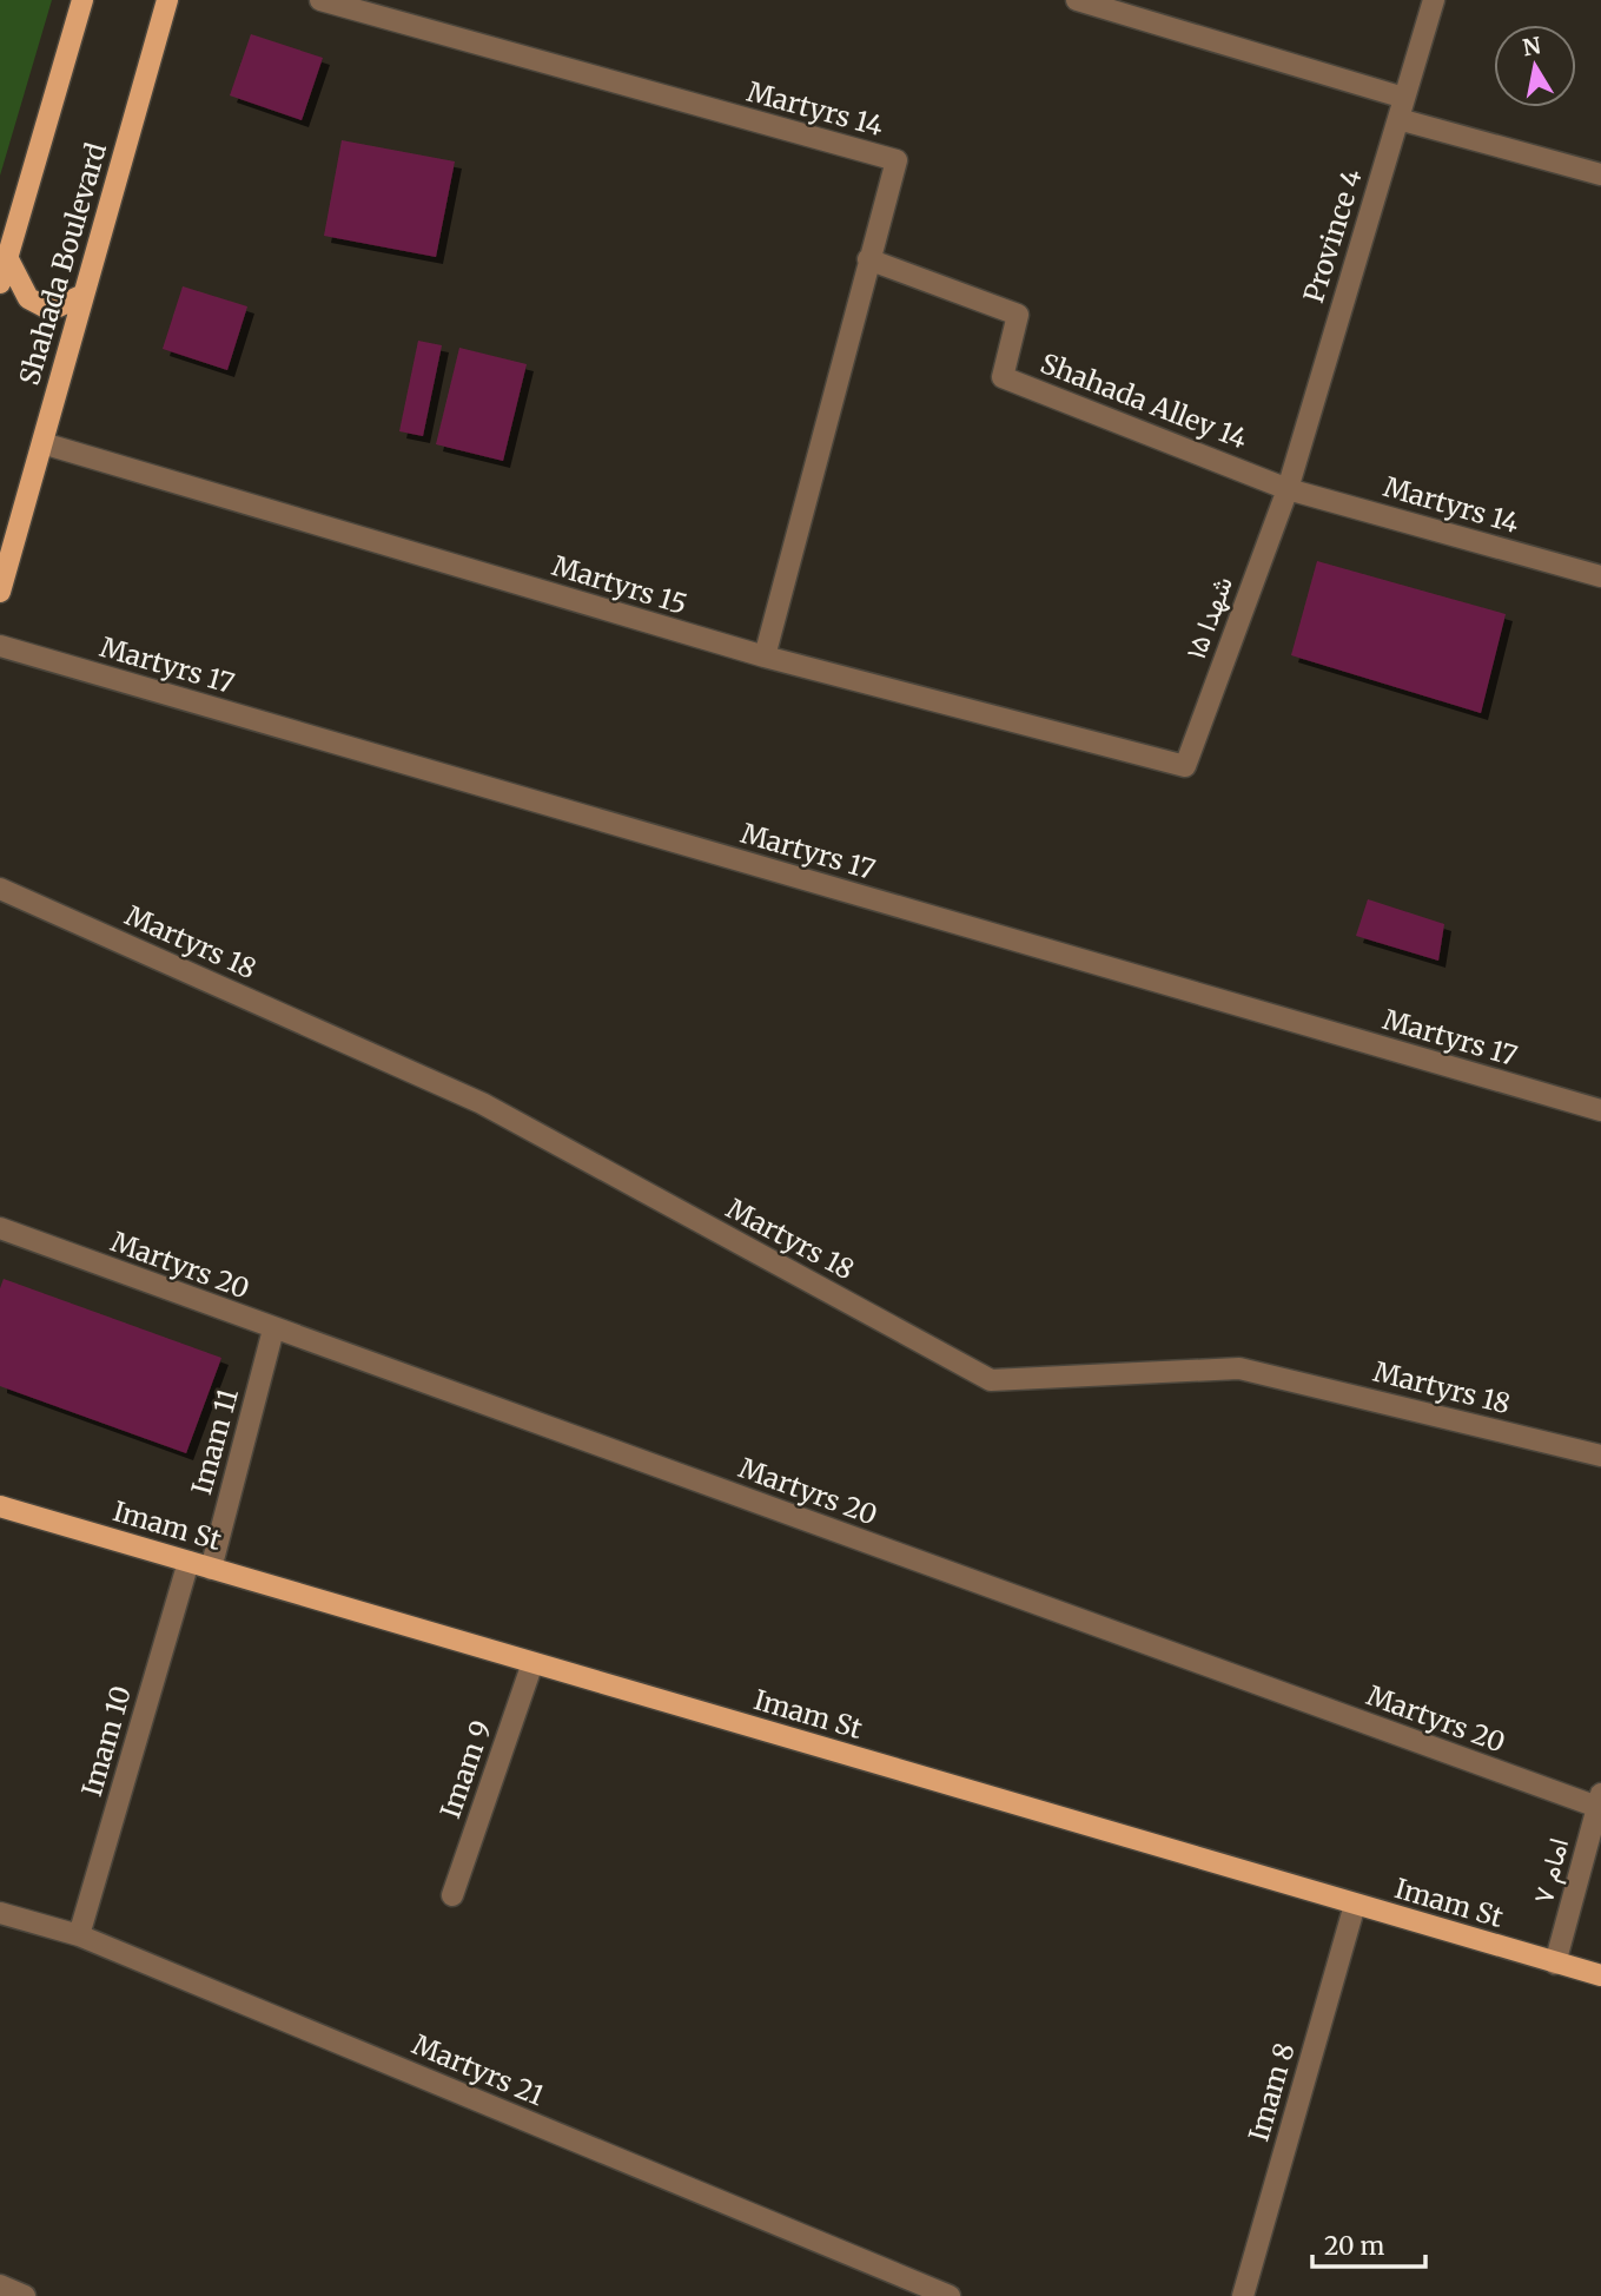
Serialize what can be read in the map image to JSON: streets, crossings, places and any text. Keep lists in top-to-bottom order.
{
  "streets": {
    "main road": ["Shahada Boulevard", "Imam St"],
    "street": [
      "Martyrs 14",
      "Province 4",
      "Shahada Alley 14",
      "Martyrs 15",
      "شهدا ۱۵",
      "Martyrs 17",
      "Martyrs 18",
      "Martyrs 20",
      "Imam 11",
      "Imam 10",
      "Imam 9",
      "امام ۷",
      "Martyrs 21",
      "Imam 8"
    ]
  },
  "crossings": [
    ["Martyrs 14", "Province 4"],
    ["Martyrs 14", "Shahada Alley 14"],
    ["Martyrs 14", "Martyrs 15"],
    ["Martyrs 14", "شهدا ۱۵"],
    ["Province 4", "Shahada Alley 14"],
    ["Province 4", "شهدا ۱۵"],
    ["Shahada Boulevard", "Martyrs 15"],
    ["Shahada Alley 14", "شهدا ۱۵"],
    ["Martyrs 15", "شهدا ۱۵"],
    ["Martyrs 20", "Imam 11"],
    ["Martyrs 20", "امام ۷"],
    ["Imam 11", "Imam St"],
    ["Imam St", "Imam 10"],
    ["Imam St", "Imam 9"],
    ["Imam St", "امام ۷"],
    ["Imam St", "Imam 8"],
    ["Imam 10", "Martyrs 21"]
  ],
  "scale_bar": "20 m",
  "north": "top"
}
